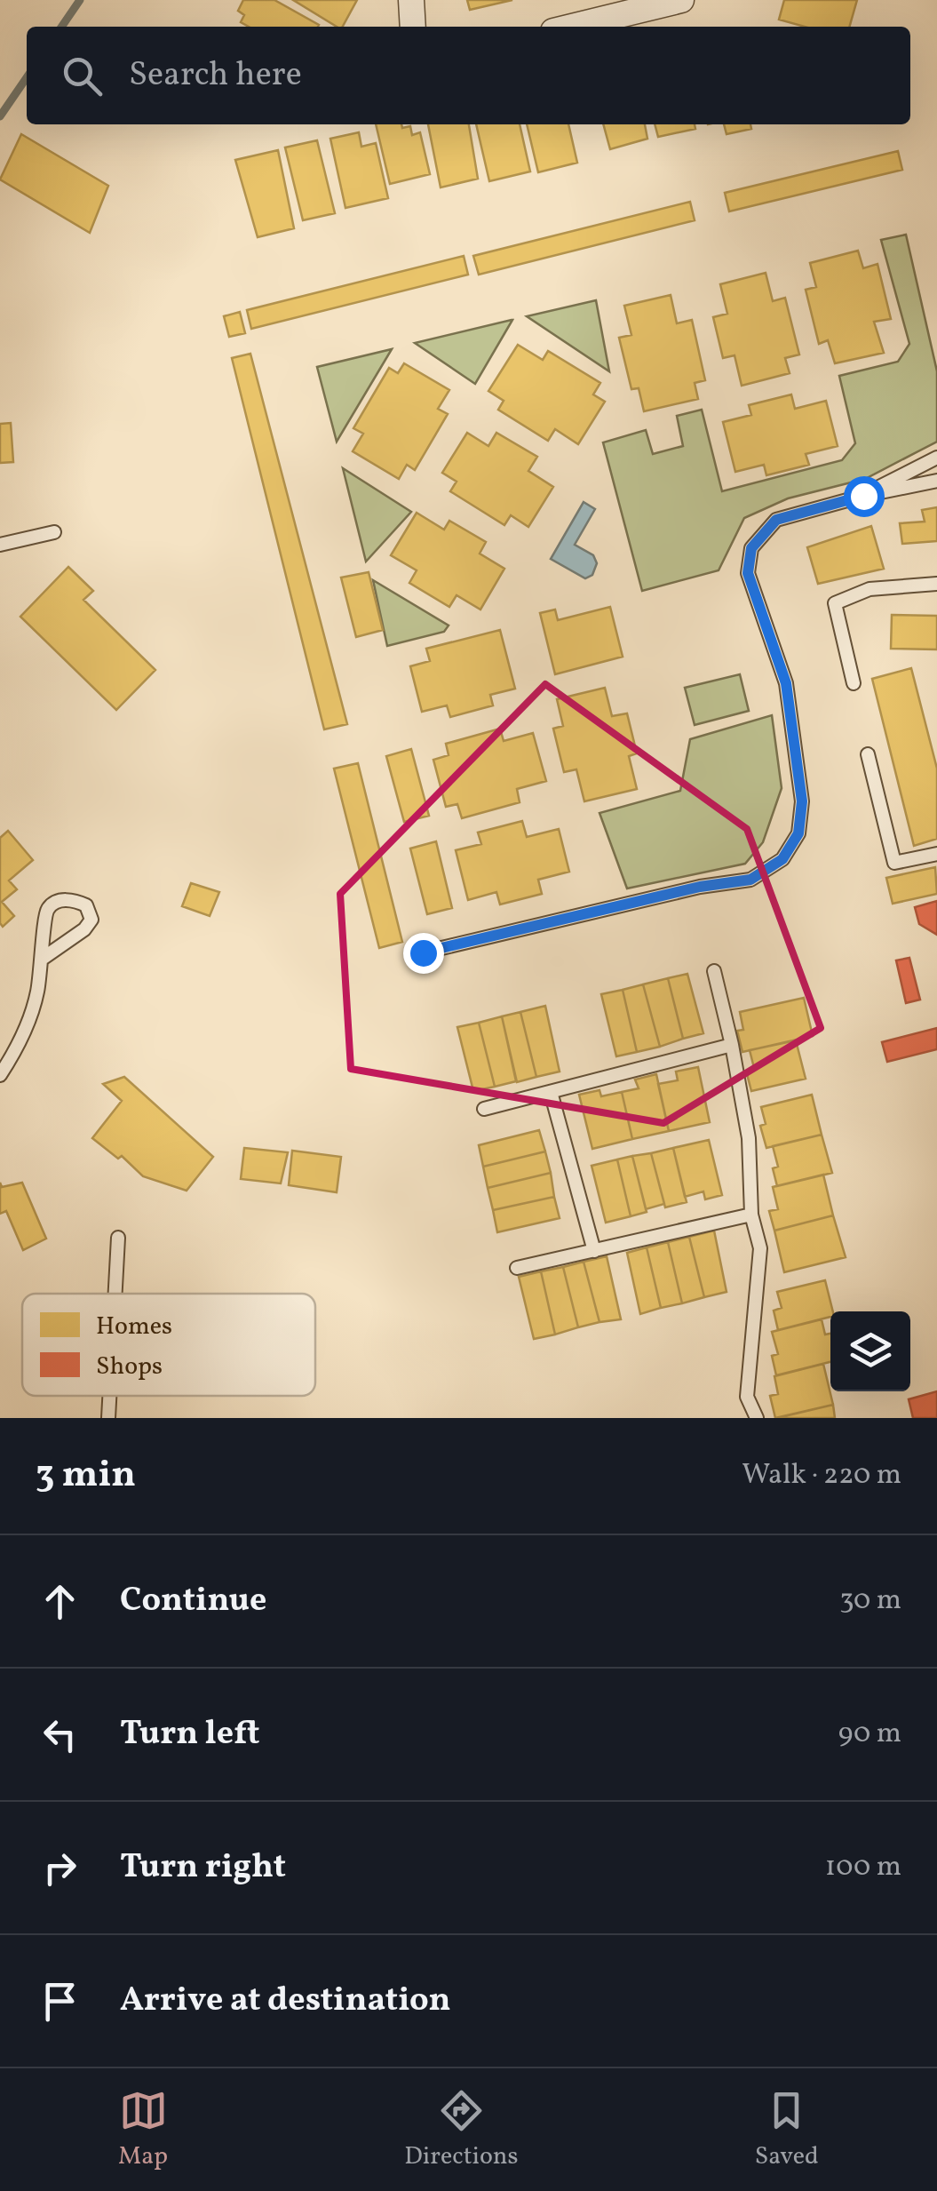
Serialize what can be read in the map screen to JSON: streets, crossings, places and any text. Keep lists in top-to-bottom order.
{
  "legend": ["Homes", "Shops"],
  "page": {
    "search": "Search here",
    "heading": ["3 min", "Walk · 220 m"],
    "list": [
      ["Continue", "30 m"],
      ["Turn left", "90 m"],
      ["Turn right", "100 m"],
      "Arrive at destination"
    ],
    "nav": ["Map", "Directions", "Saved"]
  }
}
